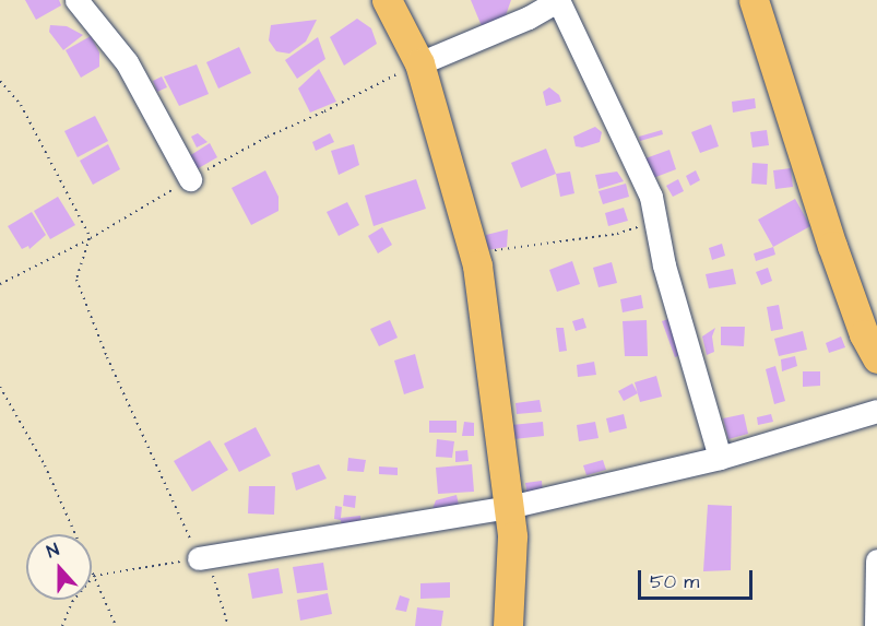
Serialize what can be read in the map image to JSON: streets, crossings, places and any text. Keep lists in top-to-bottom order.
{
  "scale_bar": "50 m",
  "north": "top"
}
